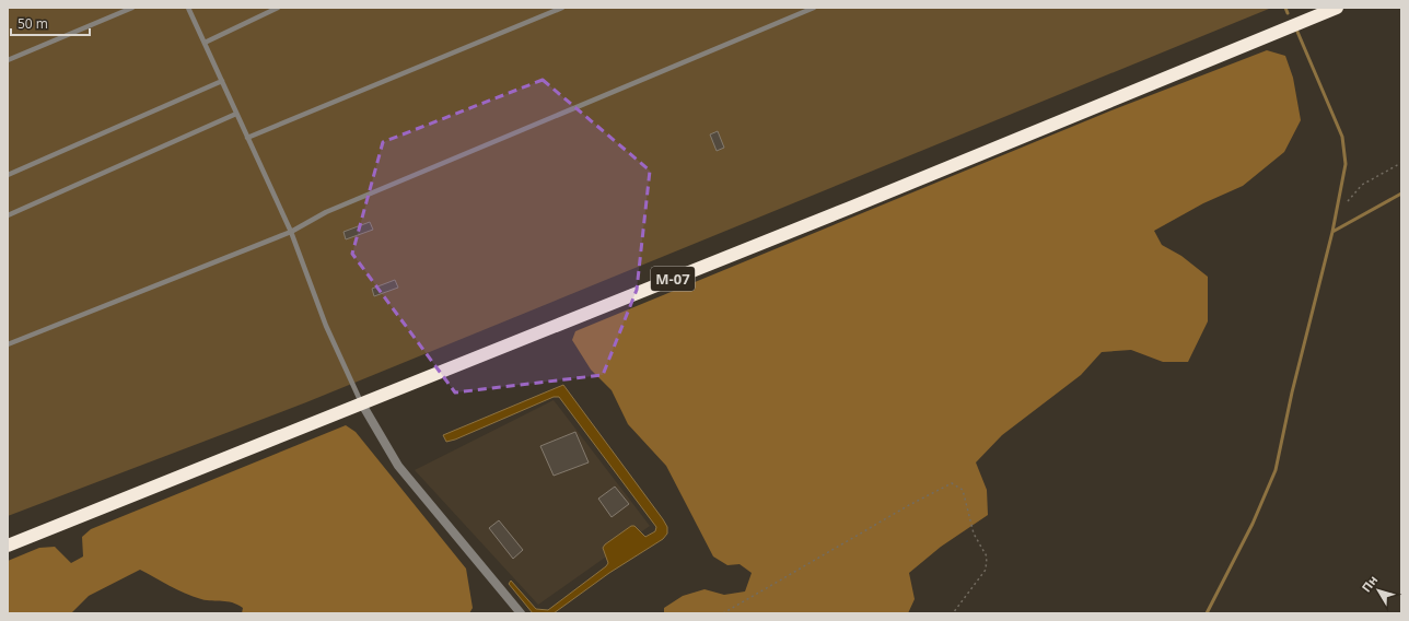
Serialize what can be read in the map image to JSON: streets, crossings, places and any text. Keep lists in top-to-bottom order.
{
  "streets": {
    "highway": ["М-07"]
  },
  "scale_bar": "50 m",
  "north": "top left"
}
